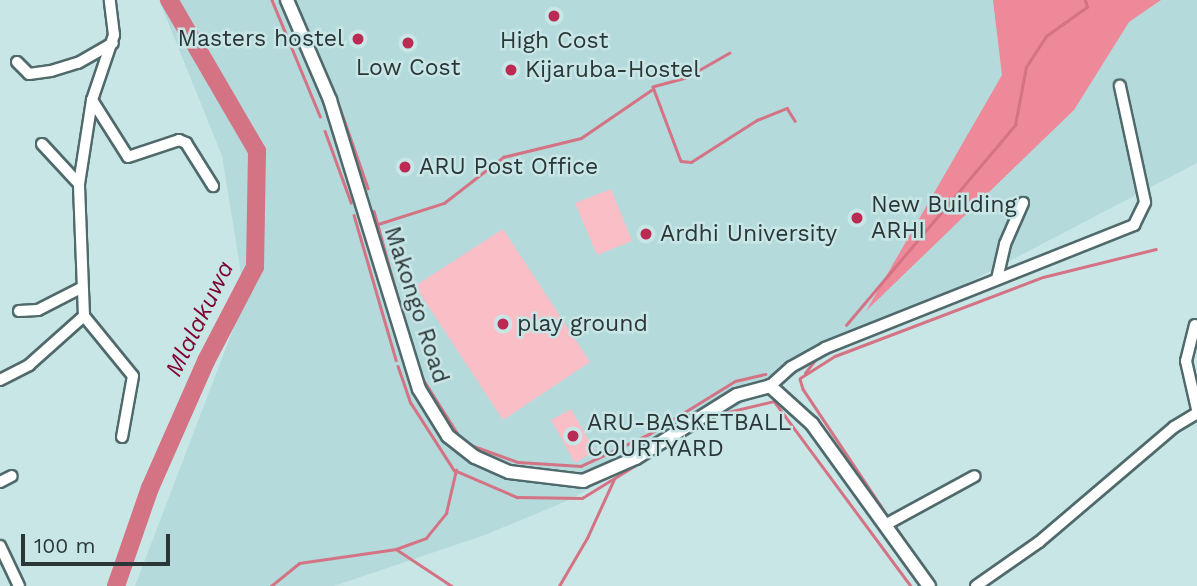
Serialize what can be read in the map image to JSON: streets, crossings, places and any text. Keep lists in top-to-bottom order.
{
  "streets": {
    "street": ["Makongo Road"]
  },
  "water": ["Mlalakuwa"],
  "places": [
    "High Cost",
    "Masters hostel",
    "Low Cost",
    "Kijaruba-Hostel",
    "ARU Post Office",
    "New Building ARHI",
    "Ardhi University",
    "play ground",
    "ARU-BASKETBALL COURTYARD"
  ],
  "scale_bar": "100 m"
}
